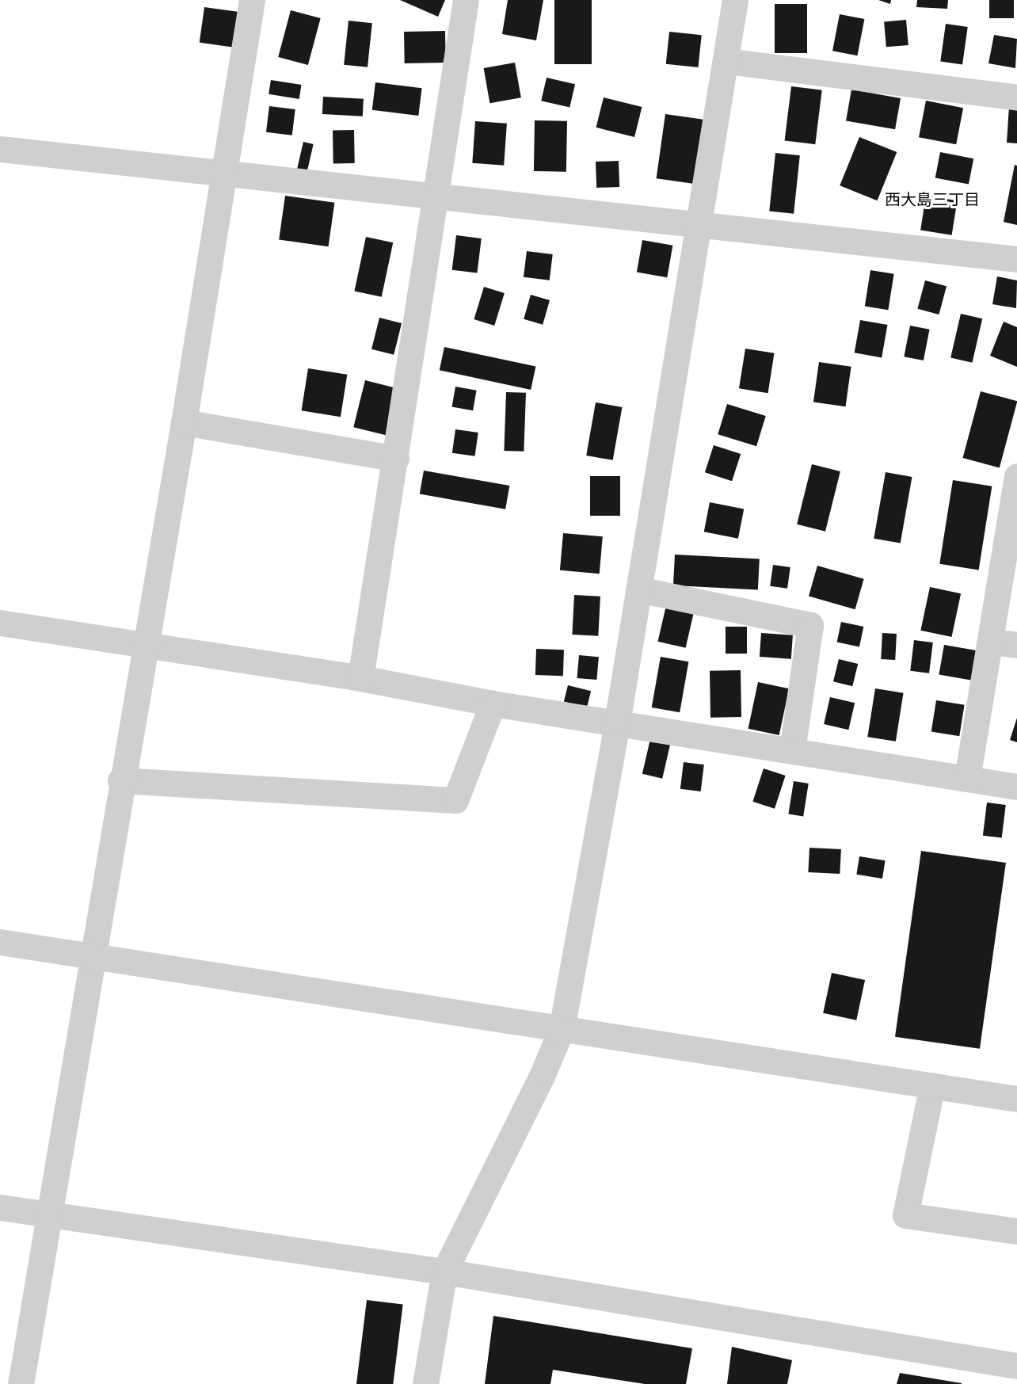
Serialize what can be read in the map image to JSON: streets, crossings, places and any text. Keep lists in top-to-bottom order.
{
  "districts": ["西大島三丁目"]
}
